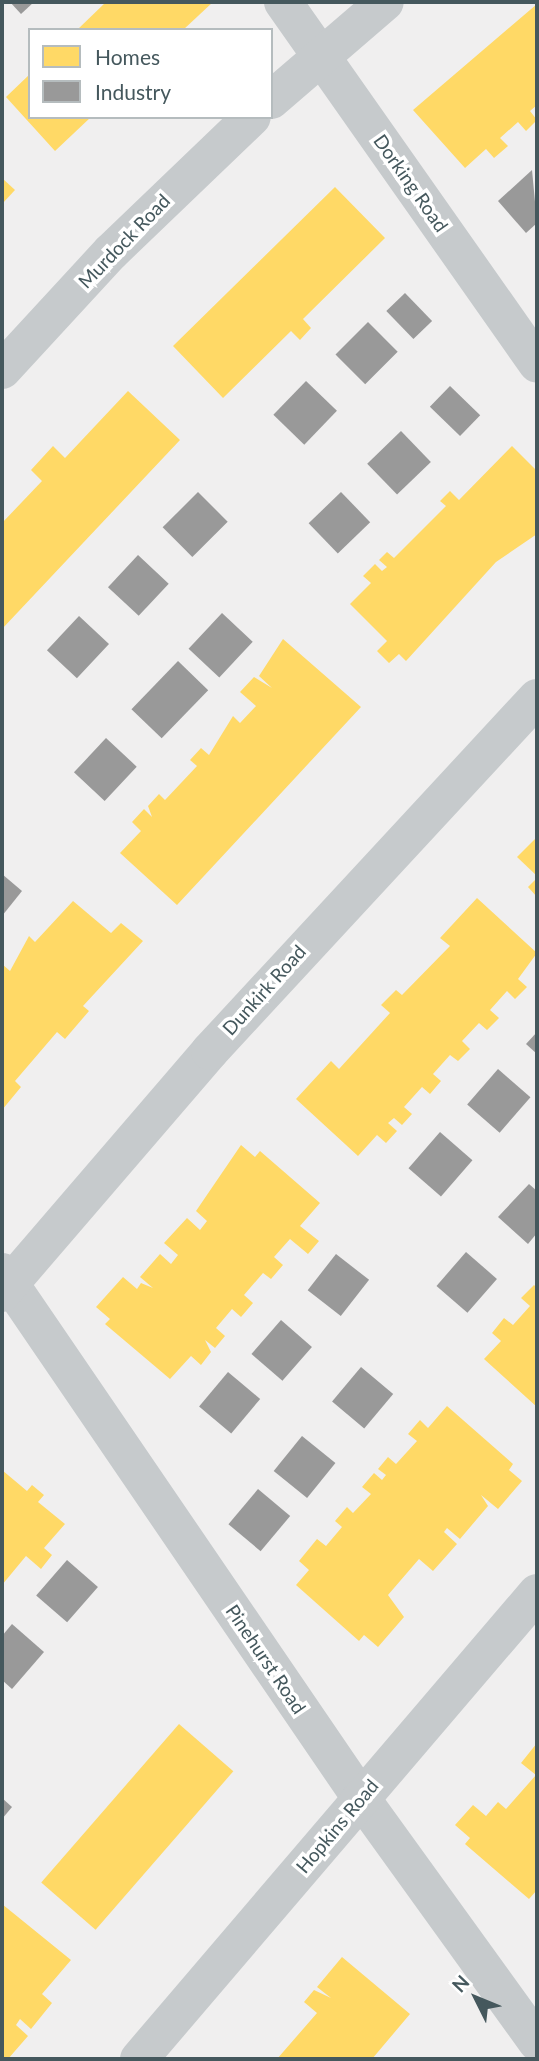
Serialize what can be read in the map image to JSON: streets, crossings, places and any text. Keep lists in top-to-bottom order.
{
  "streets": {
    "street": [
      "Dorking Road",
      "Murdock Road",
      "Dunkirk Road",
      "Pinehurst Road",
      "Hopkins Road"
    ]
  },
  "crossings": [
    ["Dunkirk Road", "Pinehurst Road"],
    ["Pinehurst Road", "Hopkins Road"]
  ],
  "legend": ["Homes", "Industry"],
  "north": "top left"
}
